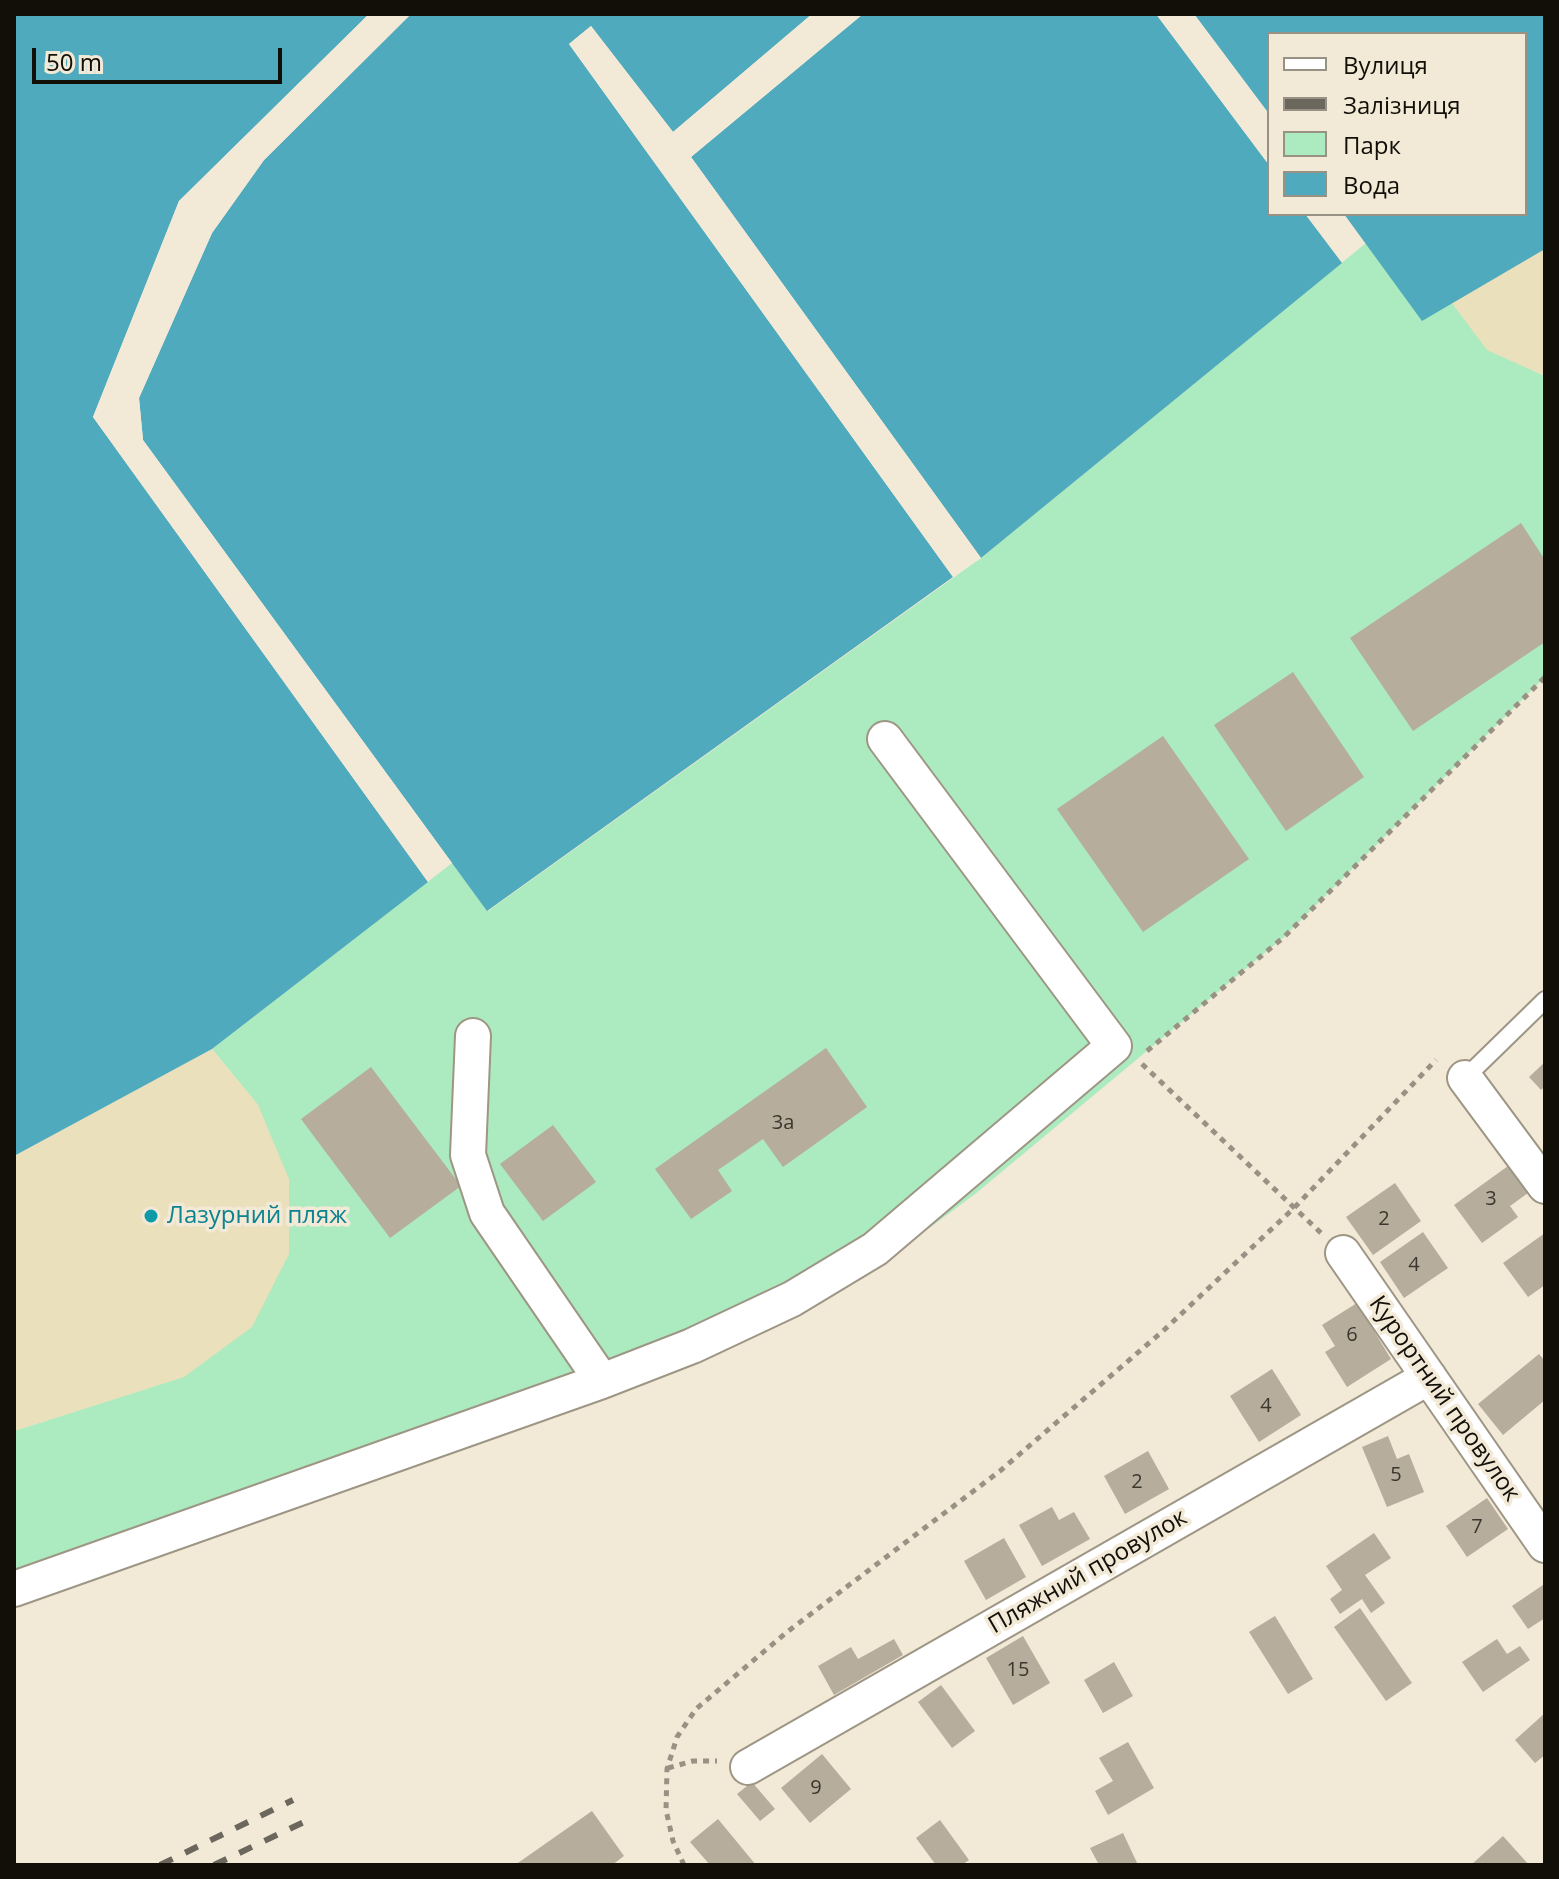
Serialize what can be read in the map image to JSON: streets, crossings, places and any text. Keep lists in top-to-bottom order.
{
  "streets": {
    "street": ["Курортний провулок", "Пляжний провулок"]
  },
  "crossings": [
    ["Курортний провулок", "Пляжний провулок"]
  ],
  "places": ["Лазурний пляж"],
  "house_numbers": [
    "3а",
    "3",
    "2",
    "4",
    "6",
    "4",
    "5",
    "2",
    "7",
    "15",
    "9"
  ],
  "legend": [
    "Вулиця",
    "Залізниця",
    "Парк",
    "Вода"
  ],
  "scale_bar": "50 m"
}
